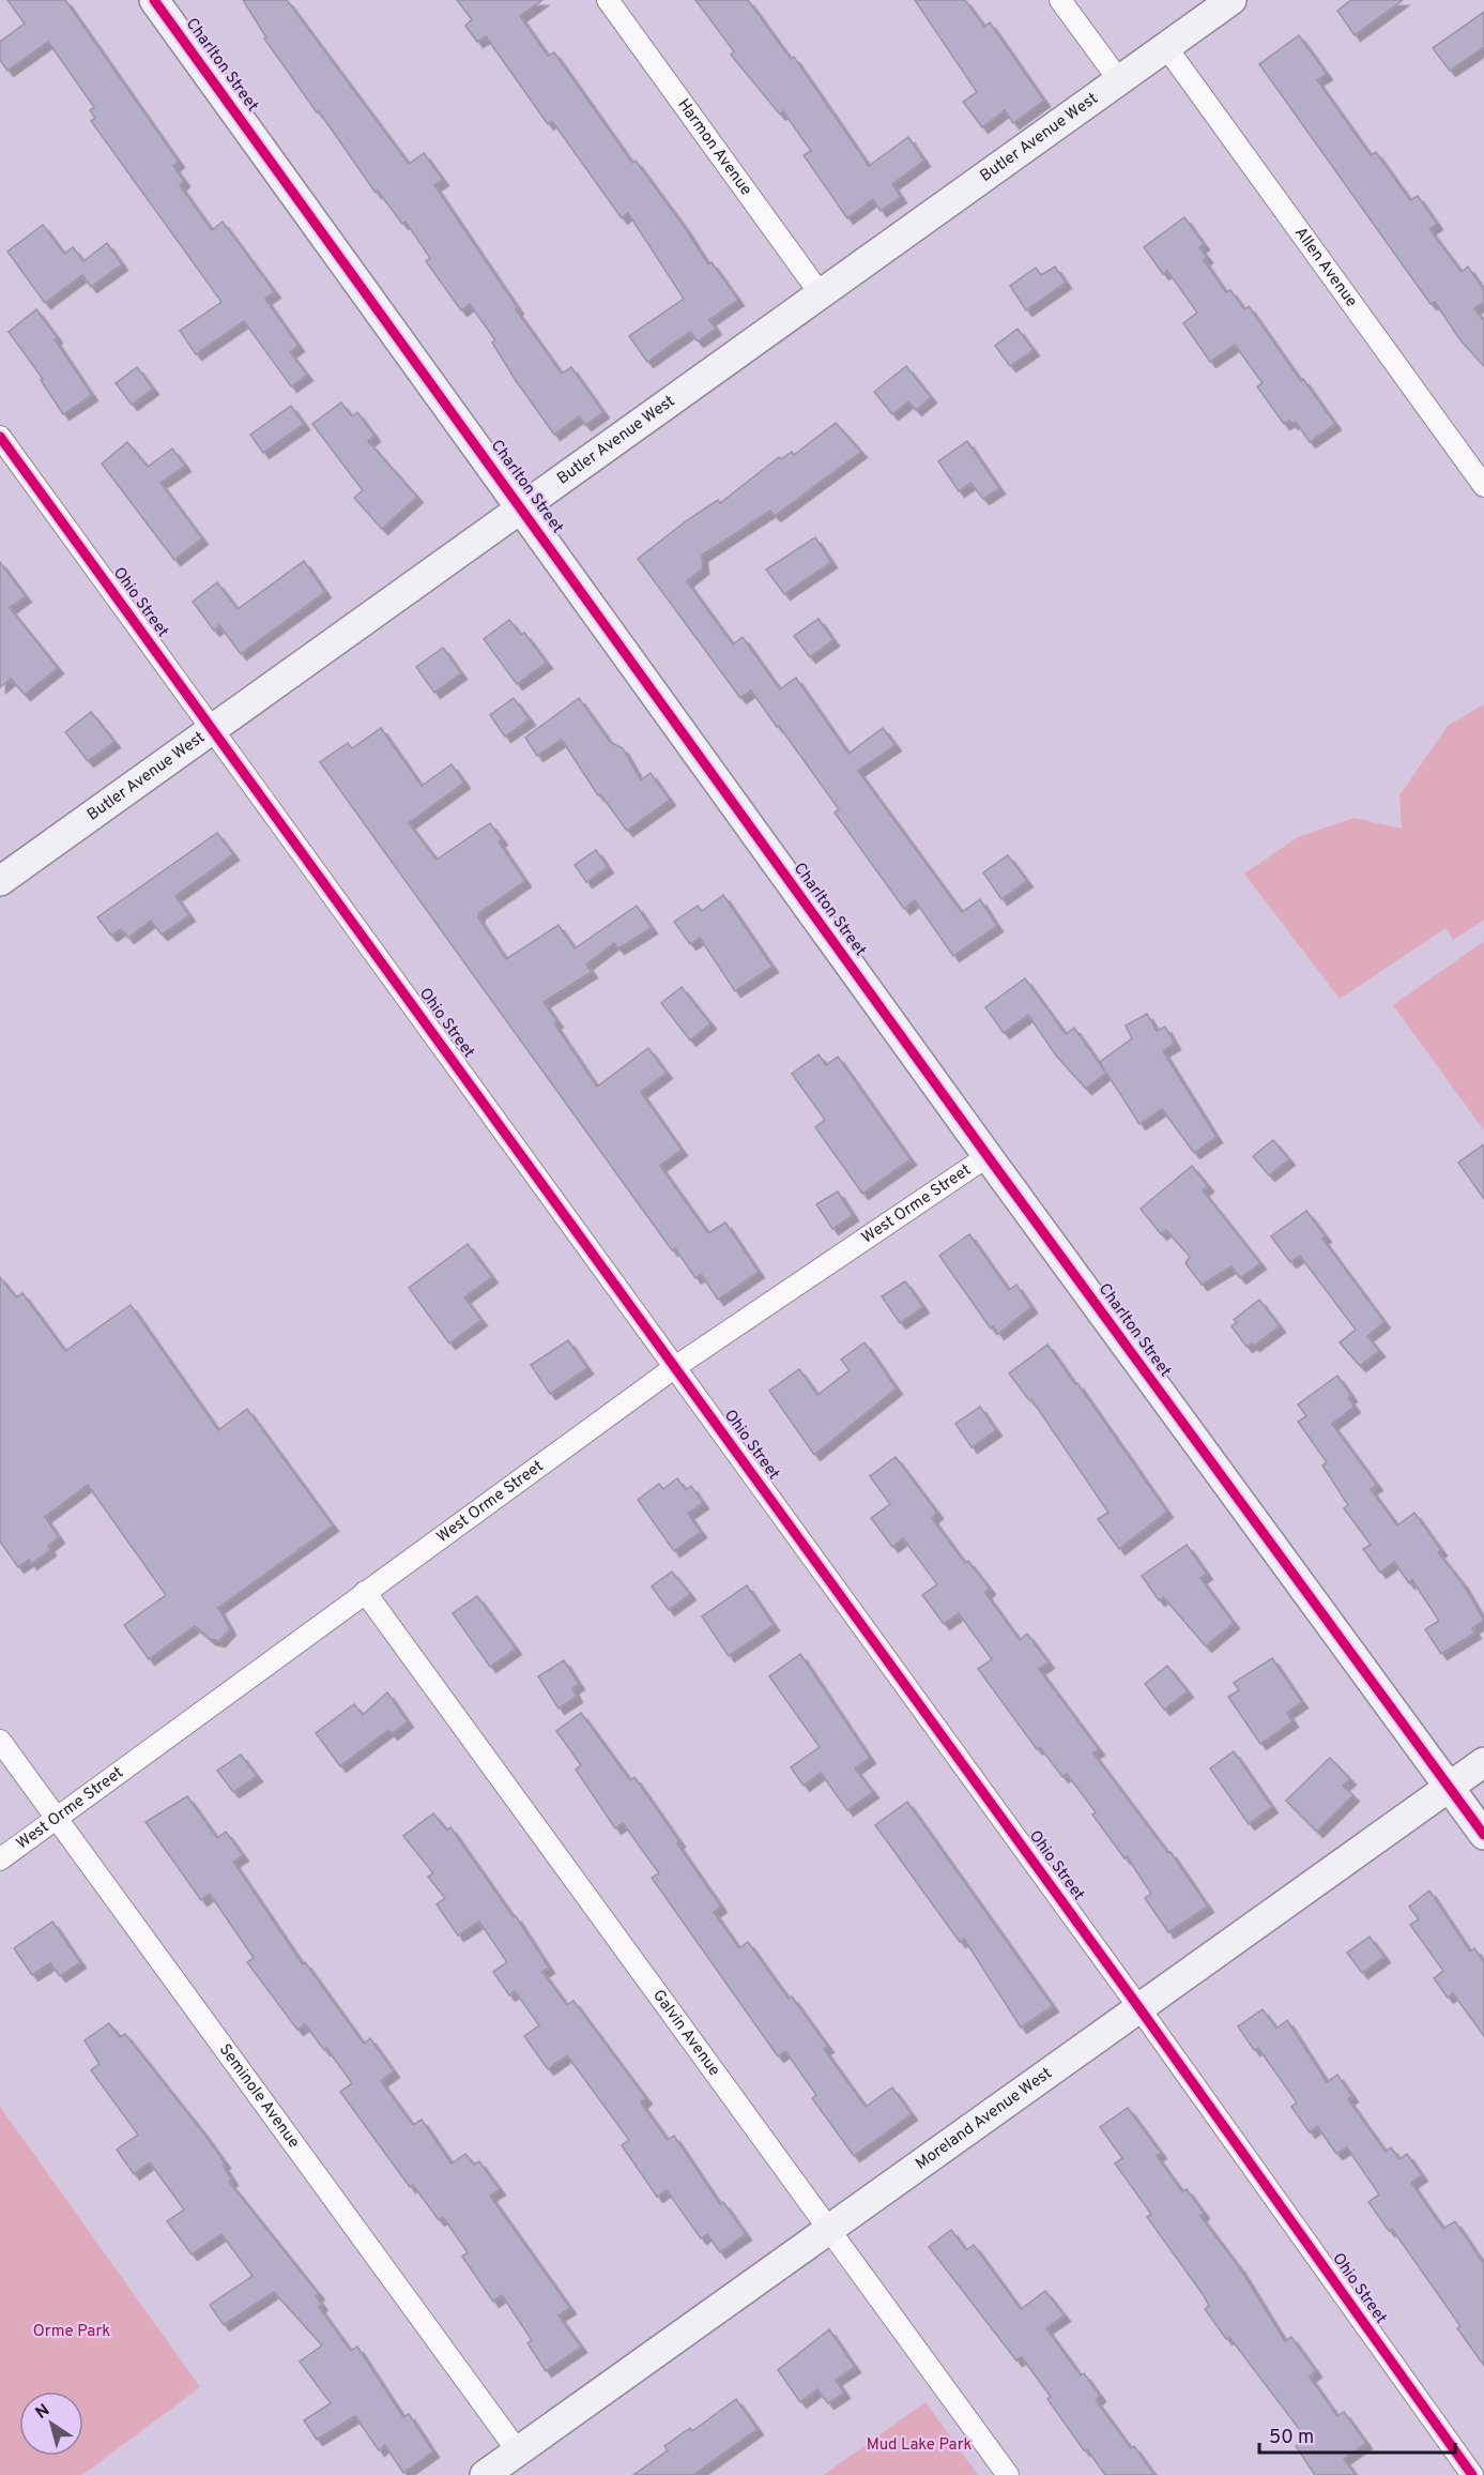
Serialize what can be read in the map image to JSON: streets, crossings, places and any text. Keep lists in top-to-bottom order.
{
  "streets": {
    "street": [
      "Charlton Street",
      "Butler Avenue West",
      "Harmon Avenue",
      "Allen Avenue",
      "Ohio Street",
      "West Orme Street",
      "Galvin Avenue",
      "Seminole Avenue",
      "Moreland Avenue West"
    ]
  },
  "crossings": [
    ["Charlton Street", "Butler Avenue West"],
    ["Charlton Street", "West Orme Street"],
    ["Charlton Street", "Moreland Avenue West"],
    ["Butler Avenue West", "Harmon Avenue"],
    ["Butler Avenue West", "Allen Avenue"],
    ["Butler Avenue West", "Ohio Street"],
    ["Ohio Street", "West Orme Street"],
    ["Ohio Street", "Moreland Avenue West"],
    ["West Orme Street", "Galvin Avenue"],
    ["West Orme Street", "Seminole Avenue"],
    ["Galvin Avenue", "Moreland Avenue West"],
    ["Seminole Avenue", "Moreland Avenue West"]
  ],
  "parks": ["Orme Park", "Mud Lake Park"],
  "scale_bar": "50 m",
  "north": "top left"
}
